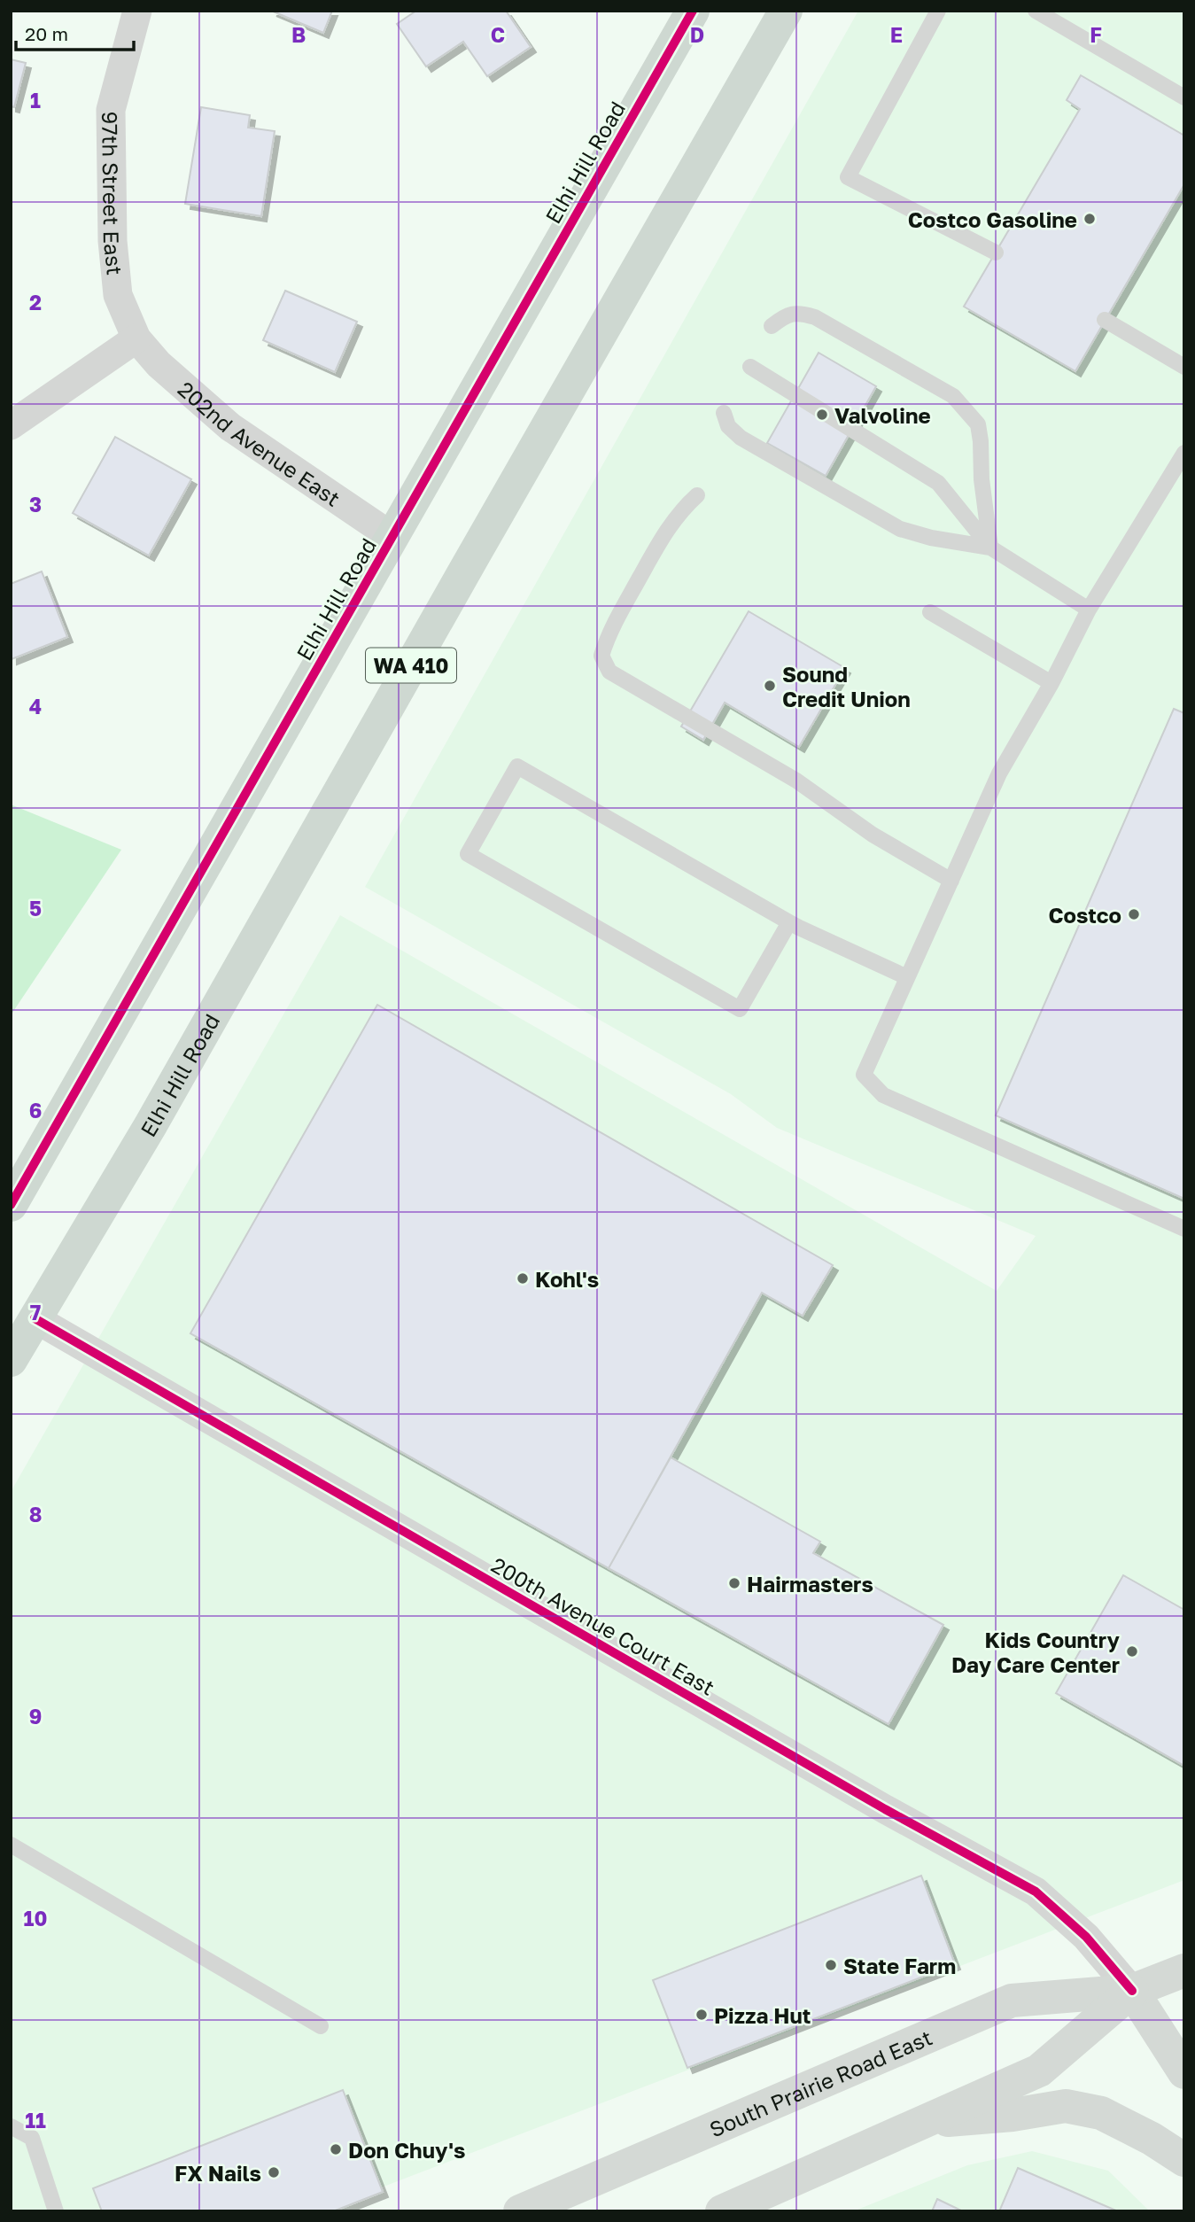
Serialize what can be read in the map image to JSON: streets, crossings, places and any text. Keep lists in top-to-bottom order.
{
  "streets": {
    "main road": [
      "Elhi Hill Road",
      "WA 410",
      "200th Avenue Court East",
      "South Prairie Road East"
    ],
    "street": ["97th Street East", "202nd Avenue East"]
  },
  "crossings": [
    ["Elhi Hill Road", "202nd Avenue East"],
    ["Elhi Hill Road", "200th Avenue Court East"],
    ["97th Street East", "202nd Avenue East"],
    ["200th Avenue Court East", "South Prairie Road East"]
  ],
  "places": [
    "Costco Gasoline",
    "Valvoline",
    "Sound Credit Union",
    "Costco",
    "Kohl's",
    "Hairmasters",
    "Kids Country Day Care Center",
    "State Farm",
    "Pizza Hut",
    "Don Chuy's",
    "FX Nails"
  ],
  "scale_bar": "20 m",
  "grid": {
    "columns": [
      "B",
      "C",
      "D",
      "E",
      "F"
    ],
    "rows": [
      "1",
      "2",
      "3",
      "4",
      "5",
      "6",
      "7",
      "8",
      "9",
      "10",
      "11"
    ]
  }
}
